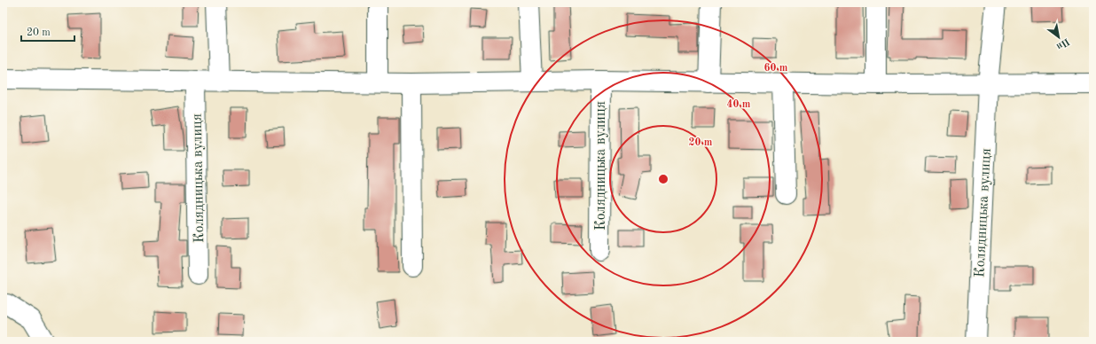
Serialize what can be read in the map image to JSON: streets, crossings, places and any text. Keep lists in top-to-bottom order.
{
  "streets": {
    "street": ["Колядницька вулиця"]
  },
  "scale_bar": "20 m",
  "north": "bottom right",
  "rings": ["60 m", "40 m", "20 m"]
}
